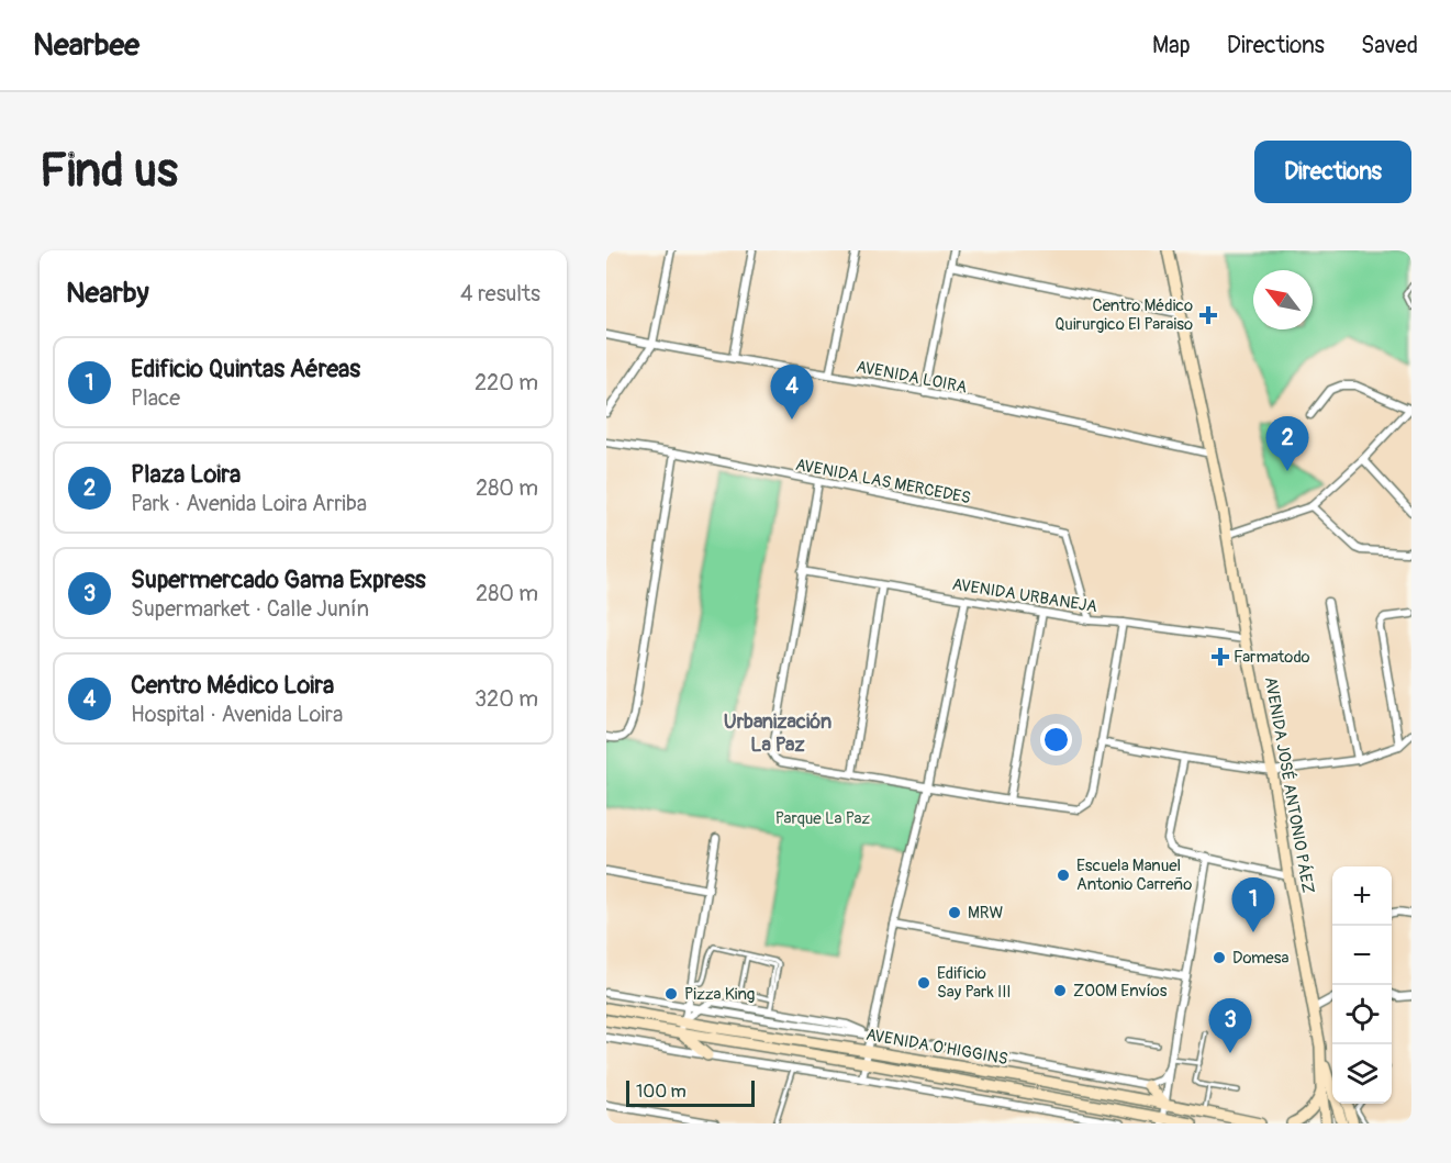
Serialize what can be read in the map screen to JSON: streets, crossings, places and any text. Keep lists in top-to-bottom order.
{
  "streets": {
    "main road": ["AVENIDA JOSÉ ANTONIO PÁEZ", "AVENIDA O'HIGGINS"],
    "street": ["AVENIDA LOIRA", "AVENIDA LAS MERCEDES", "AVENIDA URBANEJA"]
  },
  "crossings": [
    ["AVENIDA LOIRA", "AVENIDA JOSÉ ANTONIO PÁEZ"],
    ["AVENIDA LAS MERCEDES", "AVENIDA URBANEJA"],
    ["AVENIDA URBANEJA", "AVENIDA JOSÉ ANTONIO PÁEZ"]
  ],
  "districts": ["Urbanización La Paz"],
  "parks": ["Parque La Paz"],
  "places": {
    "health": ["Centro Médico Quirurgico El Paraiso", "Farmatodo"],
    "other": [
      "Escuela Manuel Antonio Carreño",
      "MRW",
      "Domesa",
      "Edificio Say Park III",
      "ZOOM Envíos",
      "Pizza King"
    ]
  },
  "scale_bar": "100 m",
  "north": "top left",
  "page": {
    "header": "Nearbee",
    "nav": ["Map", "Directions", "Saved"],
    "buttons": "Directions",
    "title": "Find us",
    "heading": ["Nearby", "4 results"],
    "list": [
      {
        "mark": "1",
        "name": "Edificio Quintas Aéreas",
        "note": "Place",
        "value": "220 m"
      },
      {
        "mark": "2",
        "name": "Plaza Loira",
        "note": "Park · Avenida Loira Arriba",
        "value": "280 m"
      },
      {
        "mark": "3",
        "name": "Supermercado Gama Express",
        "note": "Supermarket · Calle Junín",
        "value": "280 m"
      },
      {
        "mark": "4",
        "name": "Centro Médico Loira",
        "note": "Hospital · Avenida Loira",
        "value": "320 m"
      }
    ],
    "pins": [
      "4",
      "2",
      "1",
      "3"
    ],
    "map_buttons": ["+", "−"],
    "scale": "100 m"
  }
}
